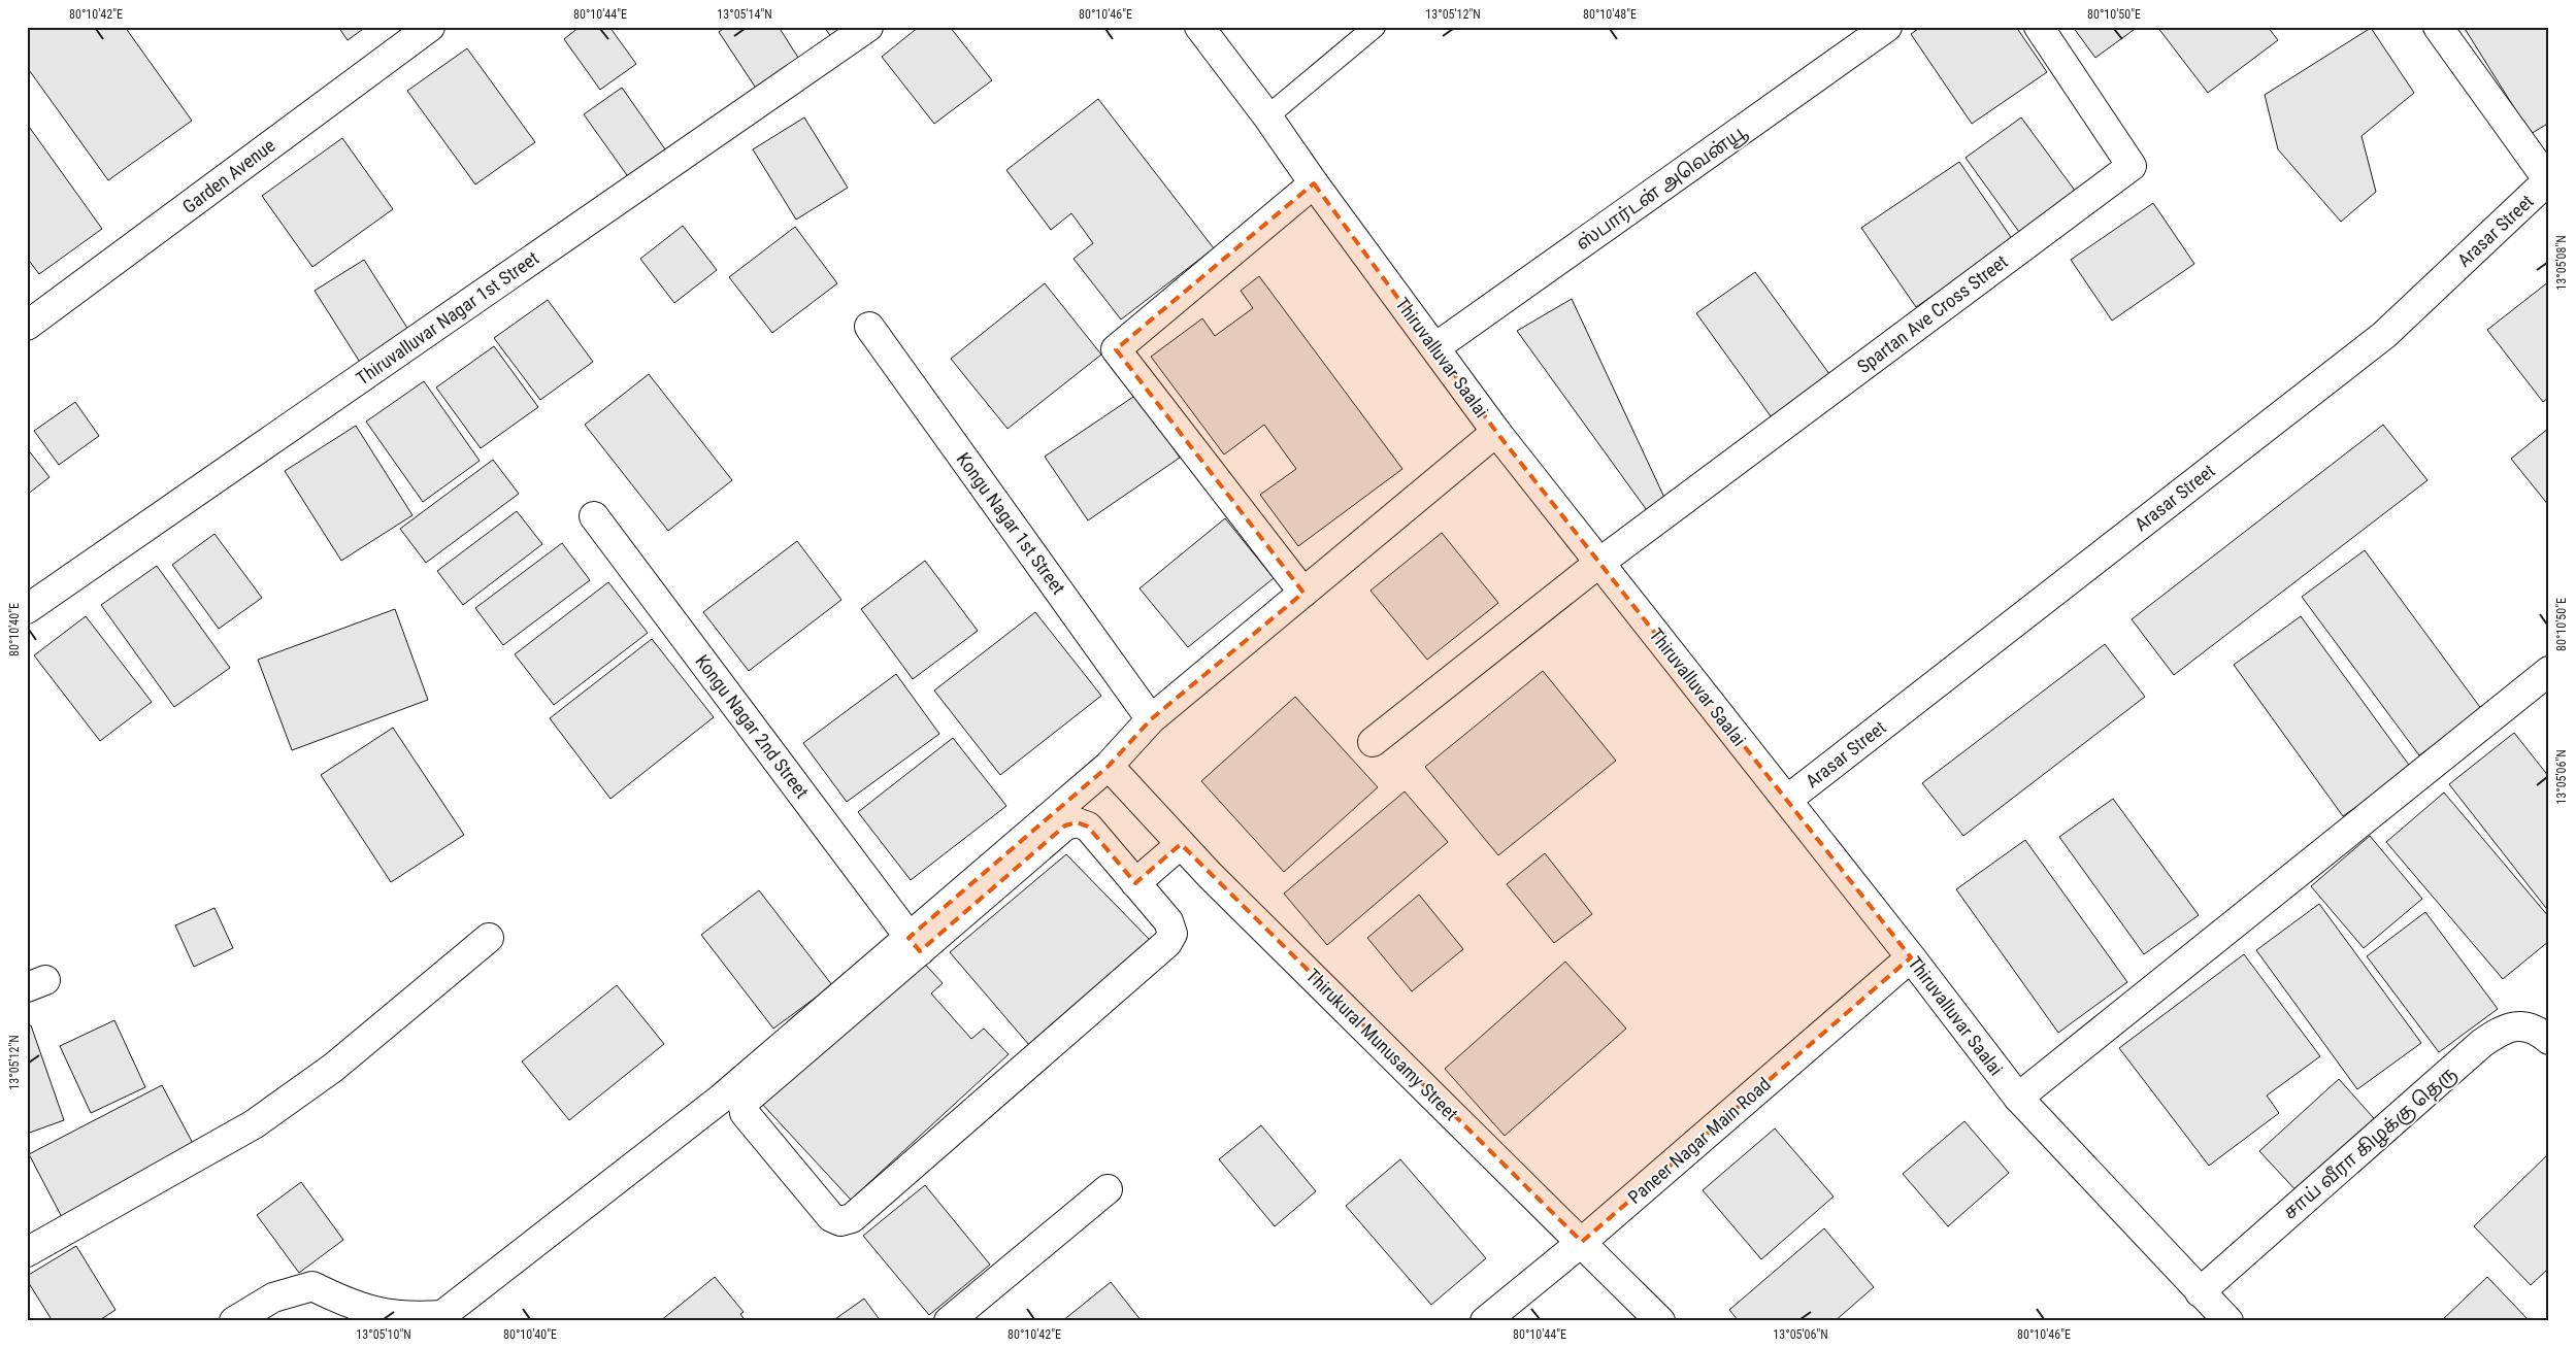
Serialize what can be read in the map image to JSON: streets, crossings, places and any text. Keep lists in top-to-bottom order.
{
  "streets": {
    "street": [
      "Garden Avenue",
      "ஸ்பார்டன் அவென்யூ",
      "Arasar Street",
      "Spartan Ave Cross Street",
      "Thiruvalluvar Nagar 1st Street",
      "Thiruvalluvar Saalai",
      "Kongu Nagar 1st Street",
      "Kongu Nagar 2nd Street",
      "Thirukural Munusamy Street",
      "Paneer Nagar Main Road",
      "சாய் வீரா கிழக்கு தெரு"
    ]
  },
  "crossings": [
    ["ஸ்பார்டன் அவென்யூ", "Thiruvalluvar Saalai"],
    ["Arasar Street", "Thiruvalluvar Saalai"],
    ["Spartan Ave Cross Street", "Thiruvalluvar Saalai"],
    ["Thiruvalluvar Saalai", "Paneer Nagar Main Road"],
    ["Thiruvalluvar Saalai", "சாய் வீரா கிழக்கு தெரு"],
    ["Thirukural Munusamy Street", "Paneer Nagar Main Road"]
  ],
  "coordinates": [
    "80°10'42\"E",
    "80°10'44\"E",
    "13°05'14\"N",
    "80°10'46\"E",
    "13°05'12\"N",
    "80°10'48\"E",
    "80°10'50\"E",
    "13°05'08\"N",
    "80°10'40\"E",
    "13°05'06\"N",
    "13°05'10\"N"
  ]
}
